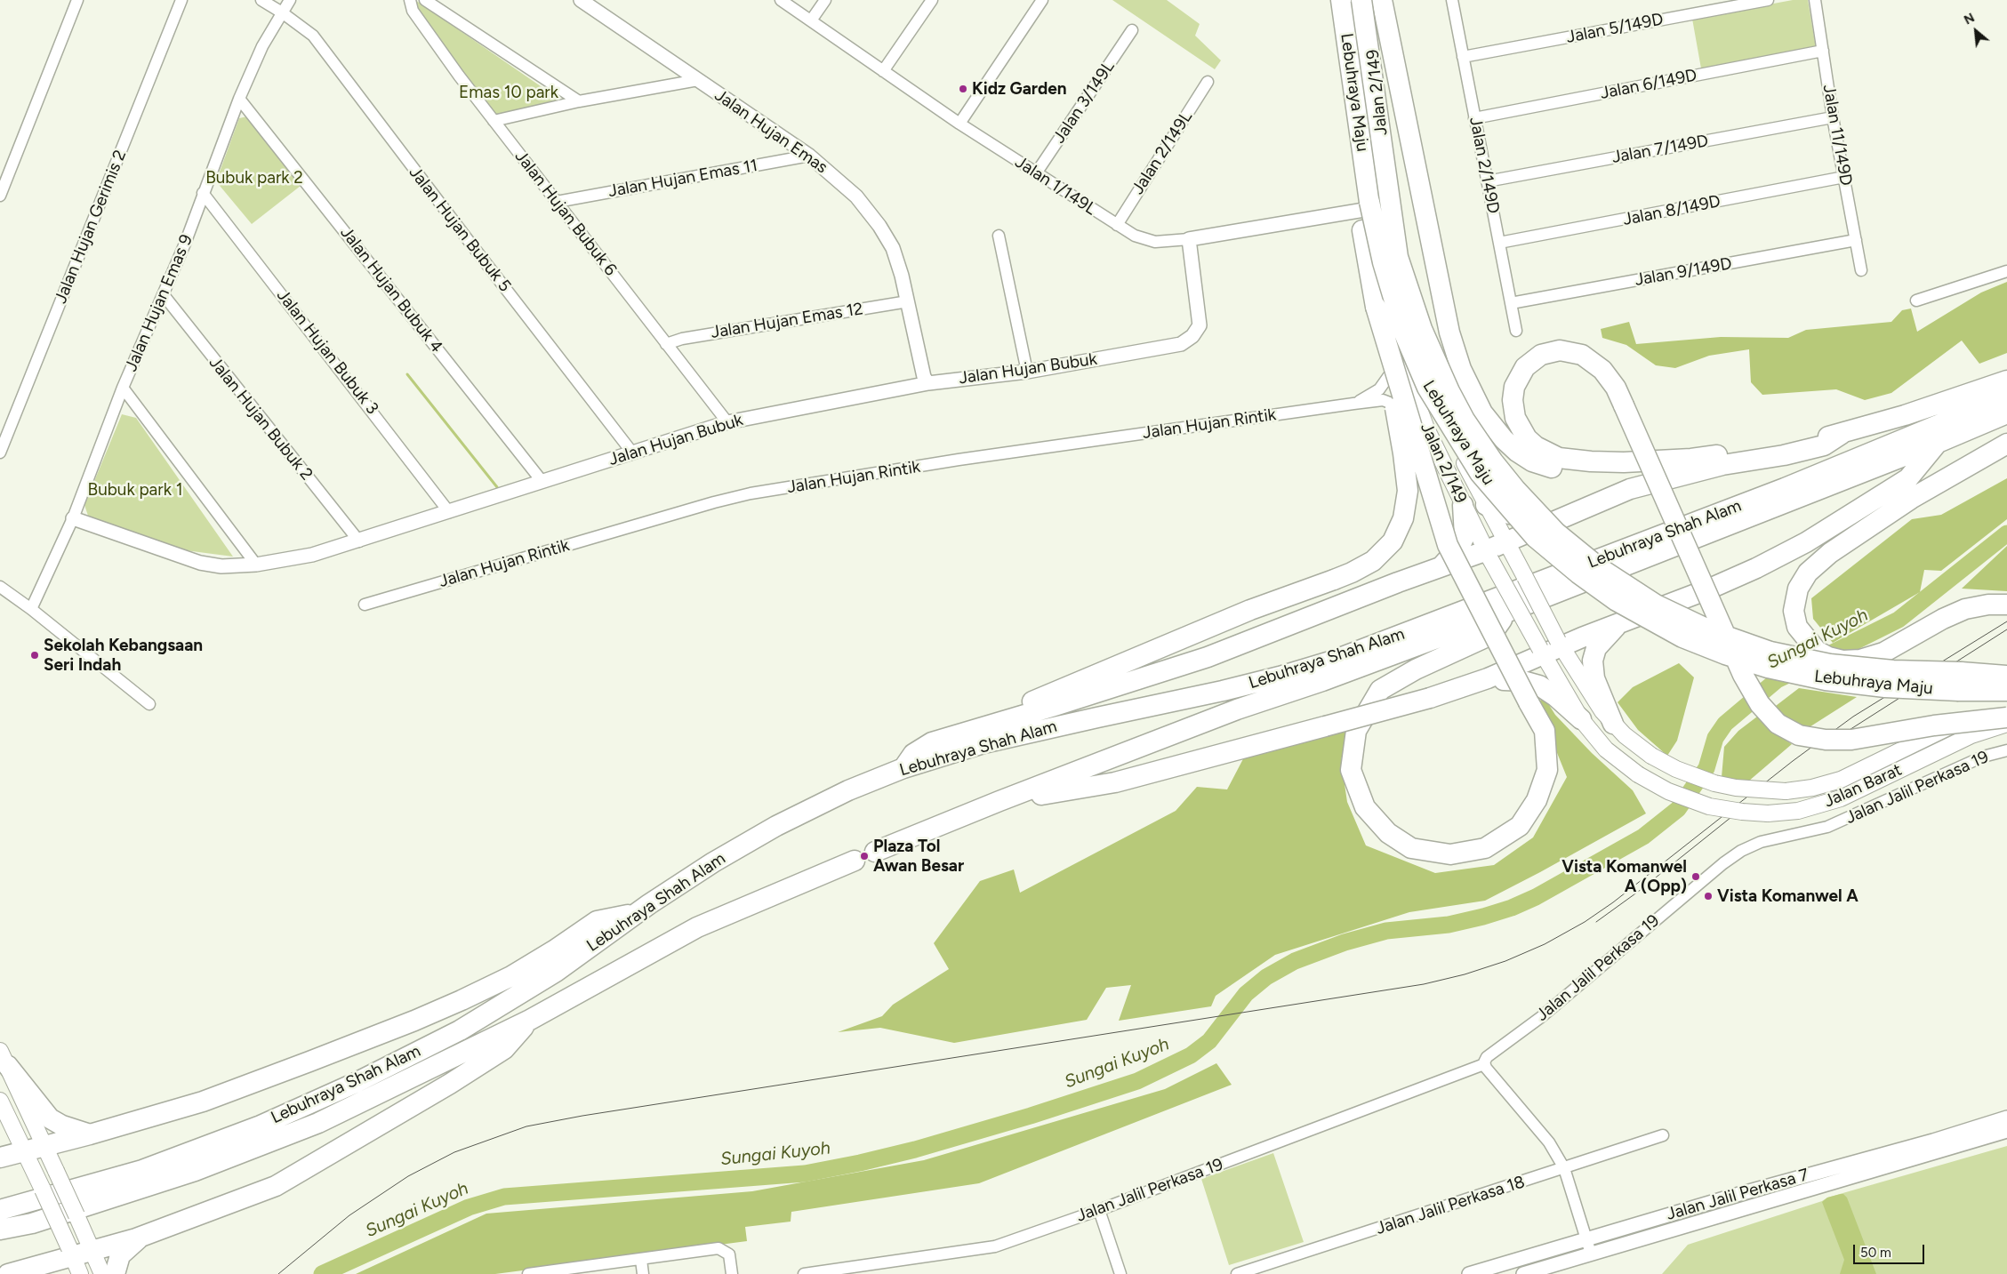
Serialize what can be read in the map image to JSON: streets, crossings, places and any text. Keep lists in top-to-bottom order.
{
  "streets": {
    "highway": ["Lebuhraya Maju", "Lebuhraya Shah Alam"],
    "main road": ["Jalan 2/149", "Jalan Barat"],
    "street": [
      "Jalan 5/149D",
      "Jalan 6/149D",
      "Jalan 3/149L",
      "Jalan Hujan Emas",
      "Jalan 11/149D",
      "Jalan 7/149D",
      "Jalan 2/149L",
      "Jalan 2/149D",
      "Jalan Hujan Emas 11",
      "Jalan 1/149L",
      "Jalan 8/149D",
      "Jalan Hujan Bubuk 6",
      "Jalan Hujan Gerimis 2",
      "Jalan Hujan Bubuk 5",
      "Jalan 9/149D",
      "Jalan Hujan Bubuk 4",
      "Jalan Hujan Emas 9",
      "Jalan Hujan Emas 12",
      "Jalan Hujan Bubuk 3",
      "Jalan Hujan Bubuk",
      "Jalan Hujan Bubuk 2",
      "Jalan Hujan Rintik",
      "Jalan Jalil Perkasa 19",
      "Jalan Jalil Perkasa 7",
      "Jalan Jalil Perkasa 18"
    ]
  },
  "crossings": [
    ["Jalan 5/149D", "Jalan 2/149D"],
    ["Jalan 6/149D", "Jalan 11/149D"],
    ["Jalan 6/149D", "Jalan 2/149D"],
    ["Lebuhraya Maju", "Jalan 2/149"],
    ["Lebuhraya Maju", "Jalan 1/149L"],
    ["Jalan 2/149", "Jalan 1/149L"],
    ["Jalan 2/149", "Jalan Hujan Rintik"],
    ["Jalan 2/149", "Jalan Barat"],
    ["Jalan 3/149L", "Jalan 1/149L"],
    ["Jalan Hujan Emas", "Jalan Hujan Emas 11"],
    ["Jalan Hujan Emas", "Jalan Hujan Emas 12"],
    ["Jalan Hujan Emas", "Jalan Hujan Bubuk"],
    ["Jalan 11/149D", "Jalan 7/149D"],
    ["Jalan 11/149D", "Jalan 8/149D"],
    ["Jalan 11/149D", "Jalan 9/149D"],
    ["Jalan 7/149D", "Jalan 2/149D"],
    ["Jalan 2/149L", "Jalan 1/149L"],
    ["Jalan 2/149D", "Jalan 8/149D"],
    ["Jalan 2/149D", "Jalan 9/149D"],
    ["Jalan Hujan Emas 11", "Jalan Hujan Bubuk 6"],
    ["Jalan 1/149L", "Jalan Hujan Bubuk"],
    ["Jalan Hujan Bubuk 6", "Jalan Hujan Emas 12"],
    ["Jalan Hujan Bubuk 6", "Jalan Hujan Bubuk"],
    ["Jalan Hujan Bubuk 5", "Jalan Hujan Emas 9"],
    ["Jalan Hujan Bubuk 5", "Jalan Hujan Bubuk"],
    ["Jalan Hujan Bubuk 4", "Jalan Hujan Emas 9"],
    ["Jalan Hujan Bubuk 4", "Jalan Hujan Bubuk"],
    ["Jalan Hujan Emas 9", "Jalan Hujan Bubuk 3"],
    ["Jalan Hujan Emas 9", "Jalan Hujan Bubuk"],
    ["Jalan Hujan Emas 9", "Jalan Hujan Bubuk 2"],
    ["Jalan Hujan Bubuk 3", "Jalan Hujan Bubuk"],
    ["Jalan Hujan Bubuk", "Jalan Hujan Bubuk 2"]
  ],
  "water": ["Sungai Kuyoh"],
  "parks": ["Emas 10 park", "Bubuk park 2", "Bubuk park 1"],
  "places": [
    "Kidz Garden",
    "Sekolah Kebangsaan Seri Indah",
    "Plaza Tol Awan Besar",
    "Vista Komanwel A (Opp)",
    "Vista Komanwel A"
  ],
  "scale_bar": "50 m",
  "north": "top left"
}
